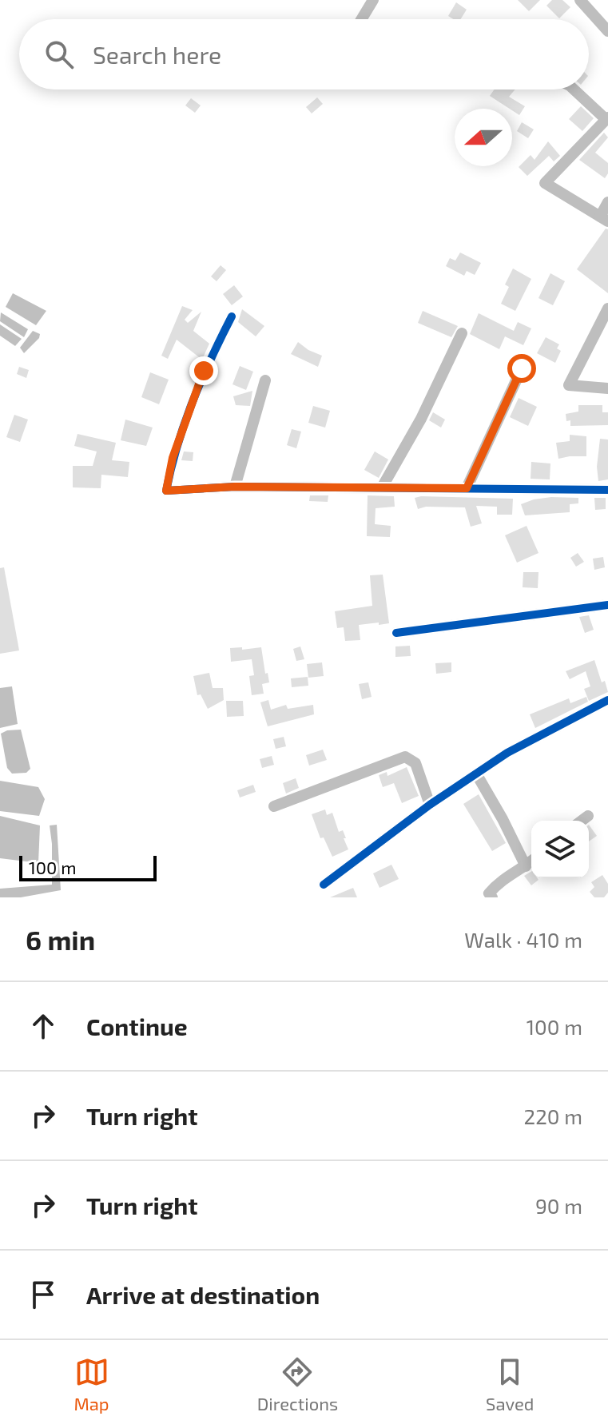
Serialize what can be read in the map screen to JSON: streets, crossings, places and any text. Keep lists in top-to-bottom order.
{
  "scale_bar": "100 m",
  "north": "left",
  "page": {
    "search": "Search here",
    "scale": "100 m",
    "heading": ["6 min", "Walk · 410 m"],
    "list": [
      ["Continue", "100 m"],
      ["Turn right", "220 m"],
      ["Turn right", "90 m"],
      "Arrive at destination"
    ],
    "nav": ["Map", "Directions", "Saved"]
  }
}
